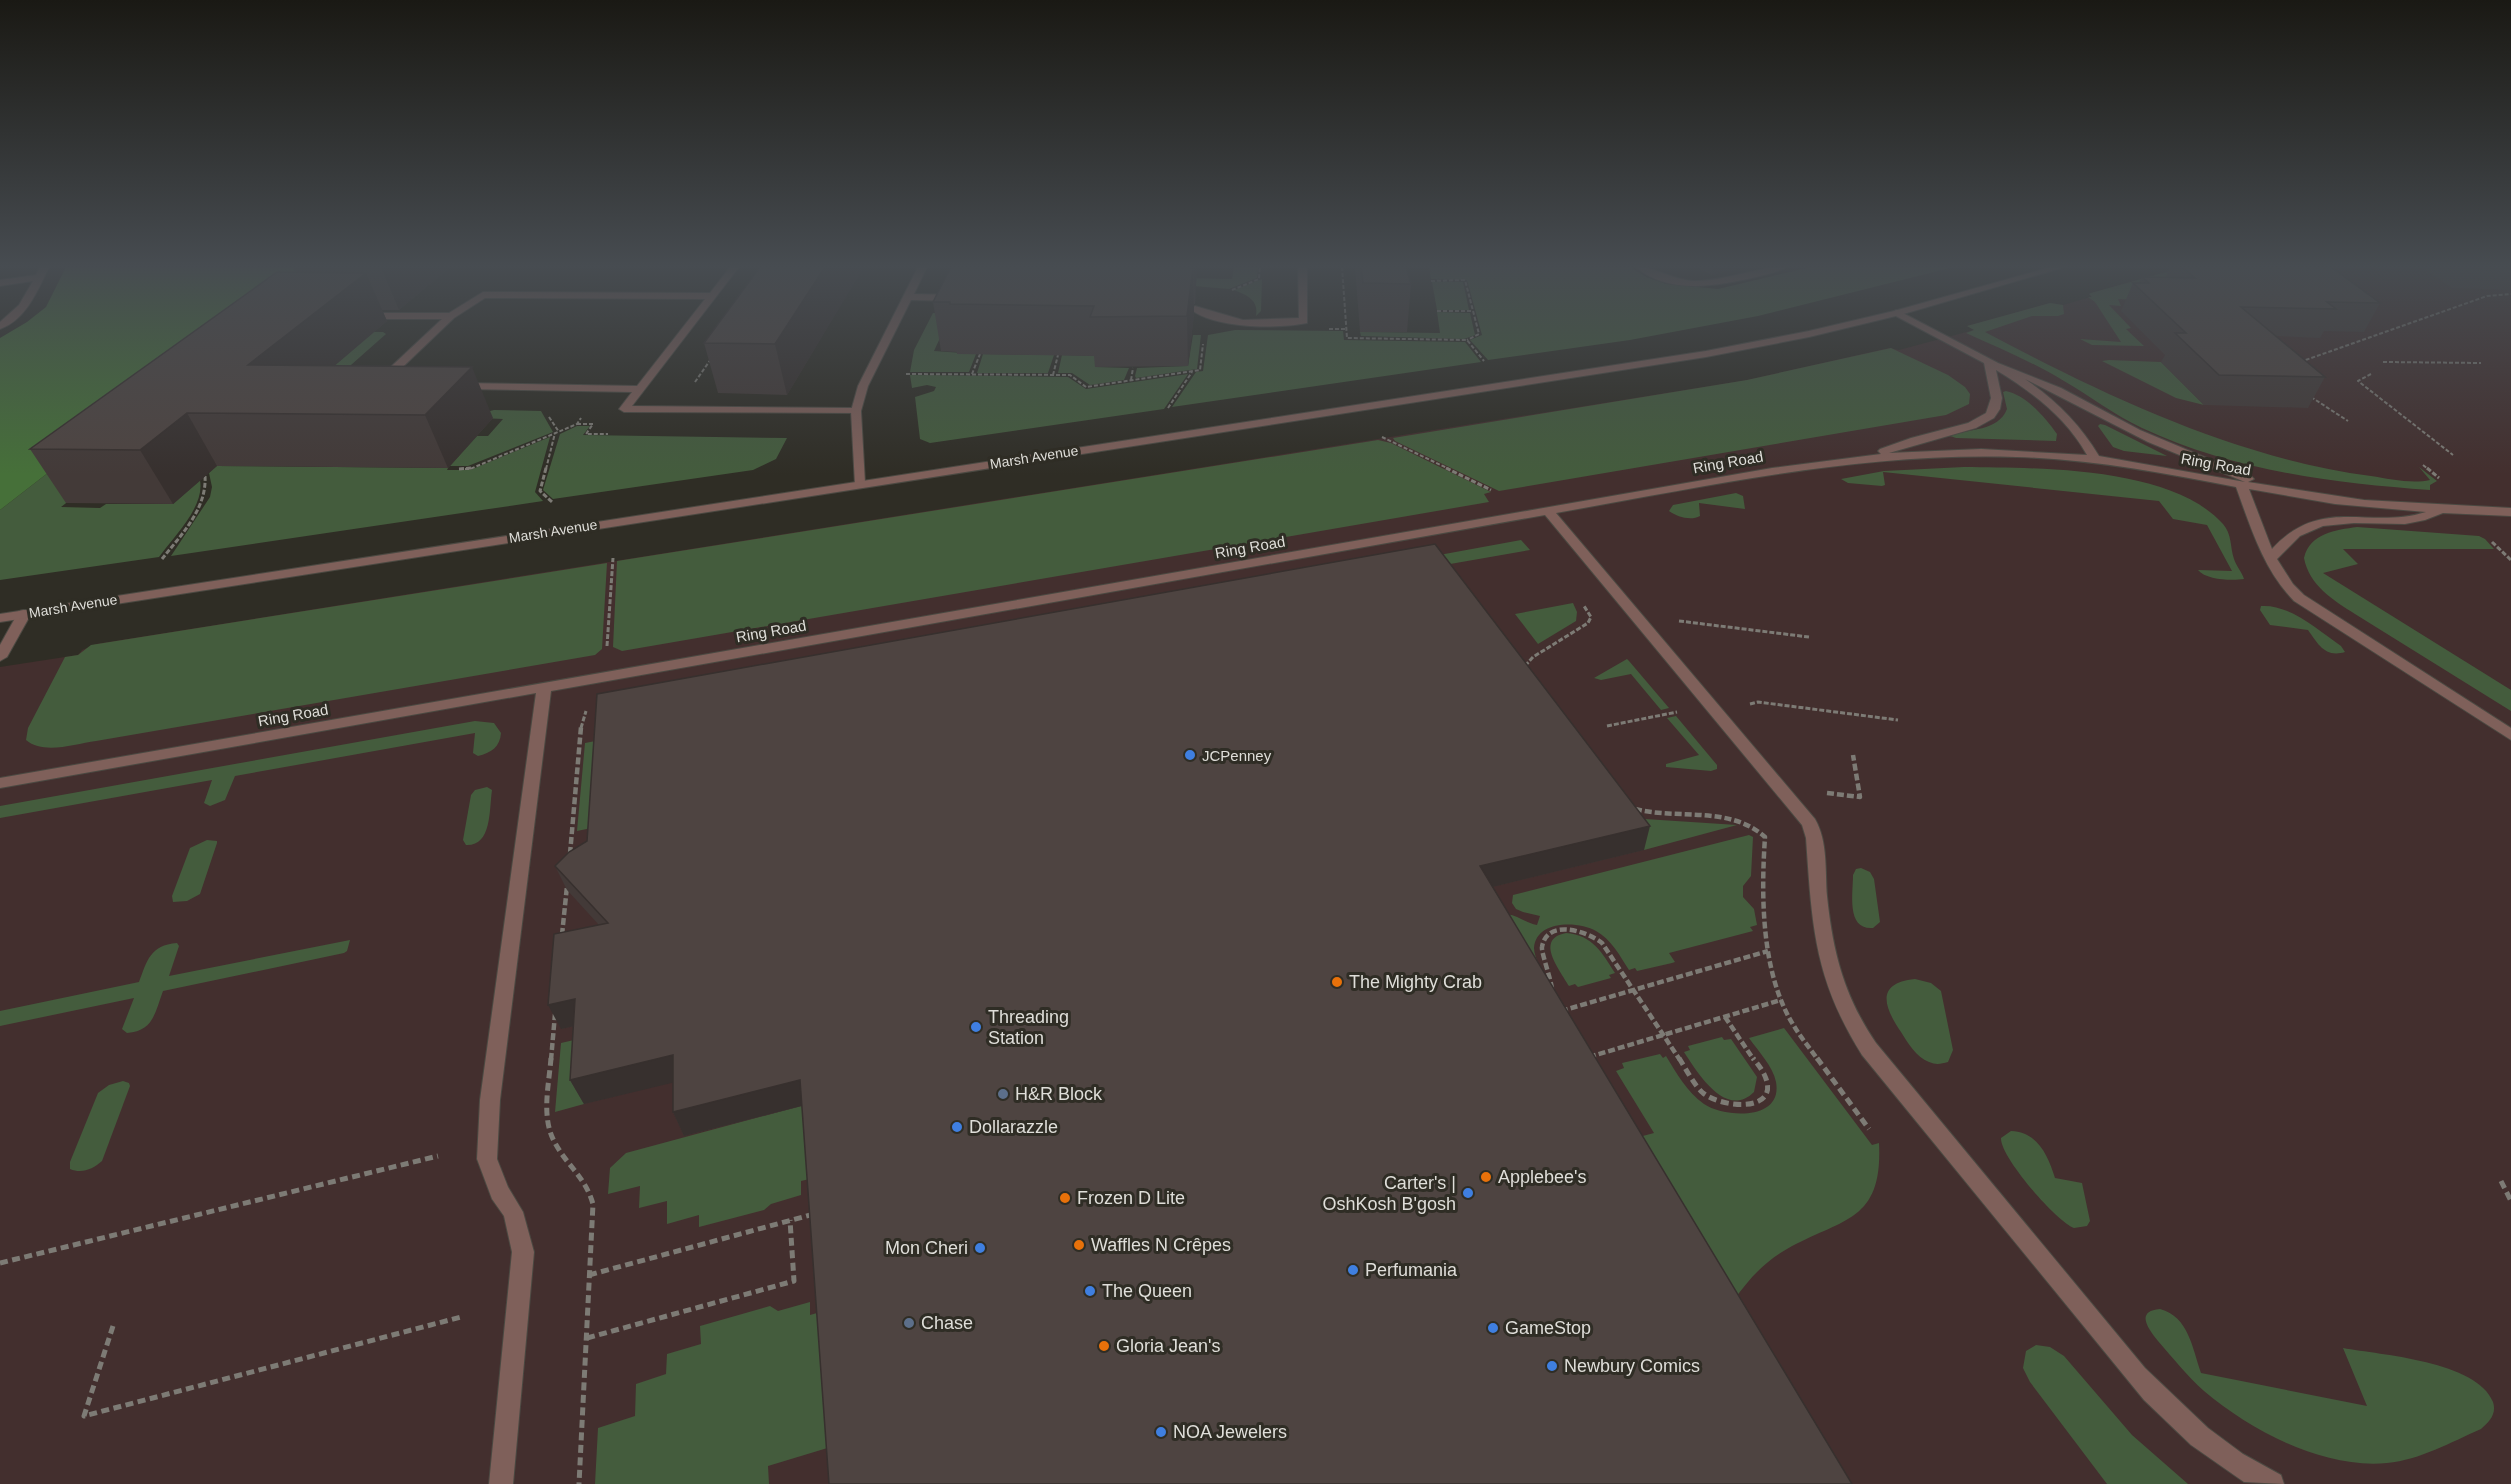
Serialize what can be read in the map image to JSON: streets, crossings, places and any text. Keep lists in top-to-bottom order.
{
  "streets": {
    "street": ["Marsh Avenue", "Ring Road"]
  },
  "places": [
    "JCPenney",
    "The Mighty Crab",
    "Threading Station",
    "H&R Block",
    "Dollarazzle",
    "Applebee's",
    "Carter's | OshKosh B'gosh",
    "Frozen D Lite",
    "Waffles N Crȇpes",
    "Mon Cheri",
    "Perfumania",
    "The Queen",
    "Chase",
    "GameStop",
    "Gloria Jean's",
    "Newbury Comics",
    "NOA Jewelers"
  ]
}
